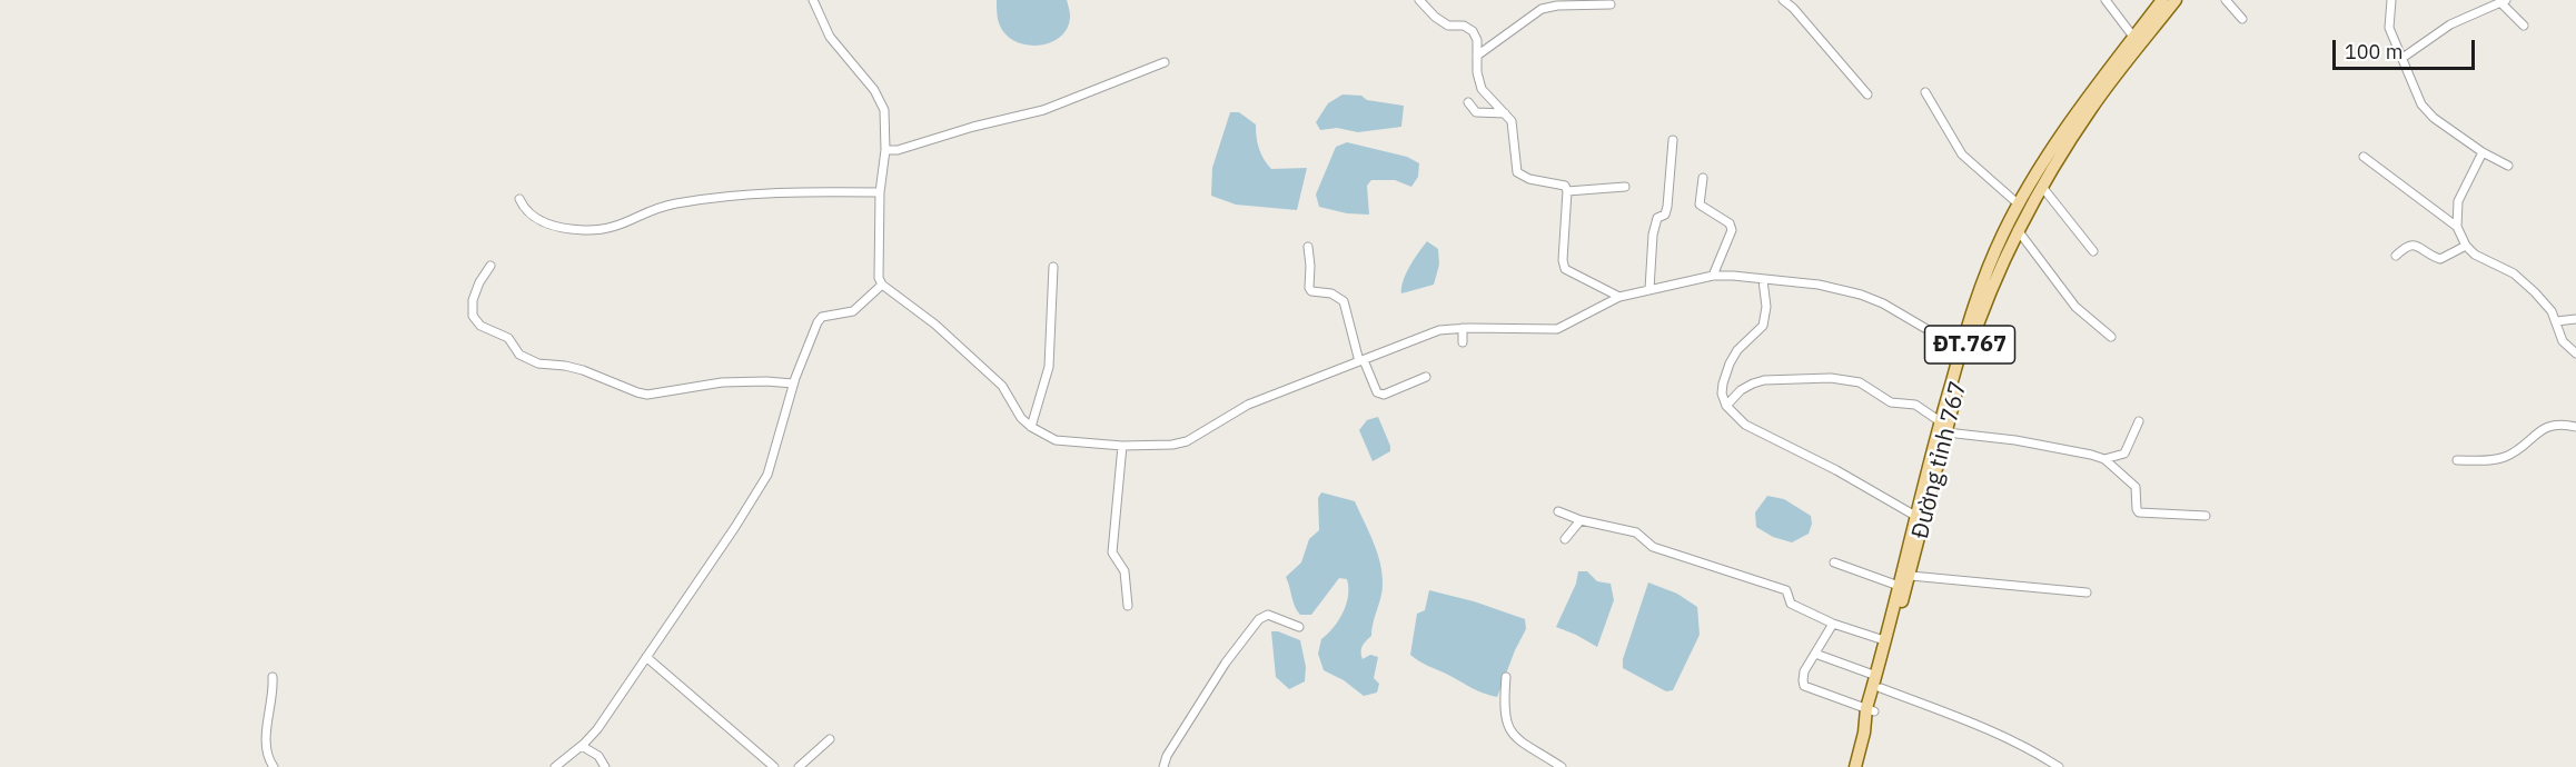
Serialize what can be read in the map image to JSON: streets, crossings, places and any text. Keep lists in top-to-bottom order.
{
  "streets": {
    "main road": ["ĐT.767", "Đường tỉnh 767"]
  },
  "scale_bar": "100 m"
}
